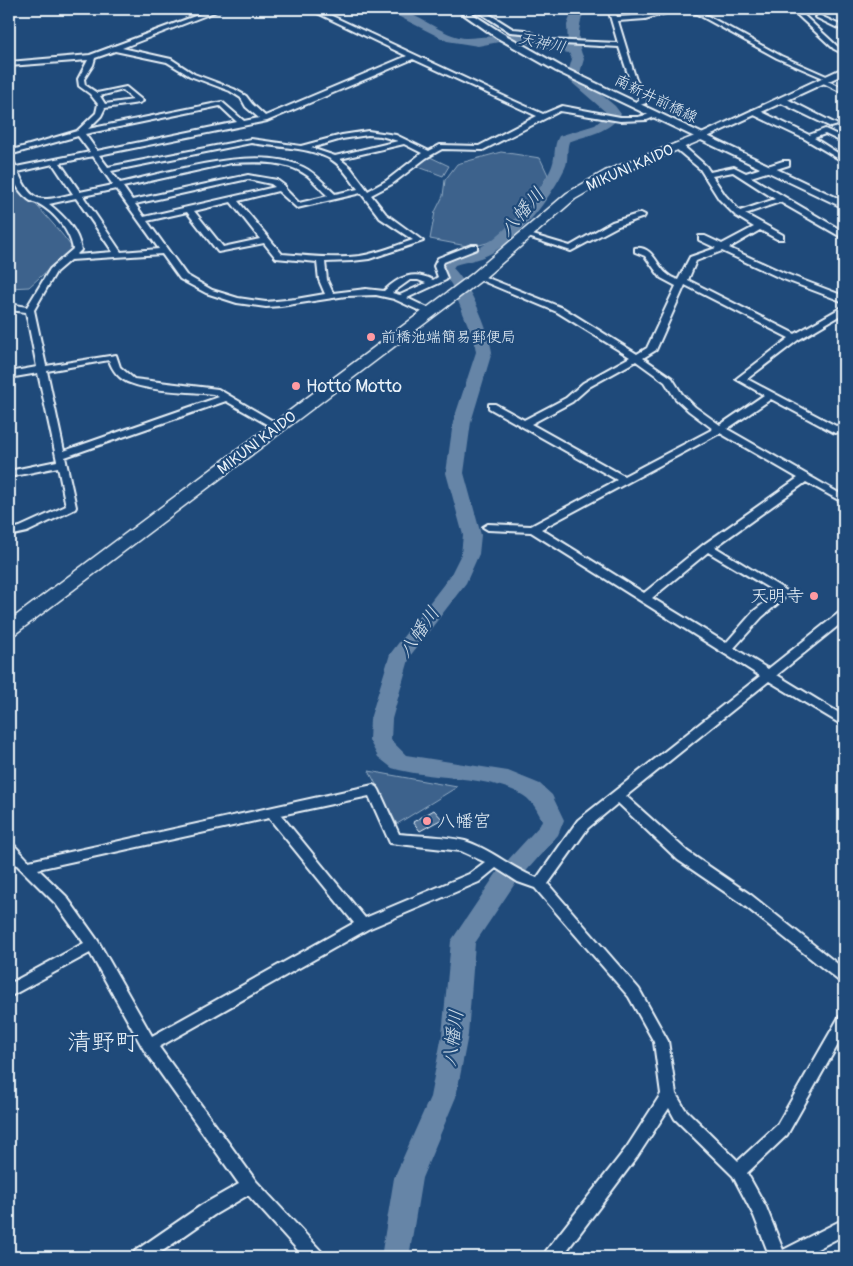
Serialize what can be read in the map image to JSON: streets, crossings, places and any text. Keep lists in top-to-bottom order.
{
  "streets": {
    "main road": ["南新井前橋線", "MIKUNI KAIDO"]
  },
  "crossings": [
    ["南新井前橋線", "MIKUNI KAIDO"]
  ],
  "districts": ["清野町"],
  "water": ["天神川", "八幡川"],
  "places": [
    "前橋池端簡易郵便局",
    "Hotto Motto",
    "天明寺",
    "八幡宮"
  ]
}
